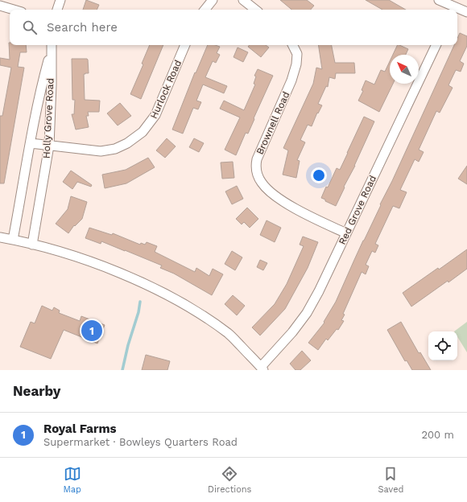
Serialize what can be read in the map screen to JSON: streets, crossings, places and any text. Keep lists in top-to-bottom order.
{
  "streets": {
    "street": [
      "Hurlock Road",
      "Holly Grove Road",
      "Brownell Road",
      "Red Grove Road"
    ]
  },
  "crossings": [
    ["Hurlock Road", "Holly Grove Road"],
    ["Brownell Road", "Red Grove Road"]
  ],
  "north": "top left",
  "page": {
    "search": "Search here",
    "pins": "1",
    "heading": "Nearby",
    "list": [
      {
        "mark": "1",
        "name": "Royal Farms",
        "note": "Supermarket · Bowleys Quarters Road",
        "value": "200 m"
      }
    ],
    "nav": ["Map", "Directions", "Saved"]
  }
}
